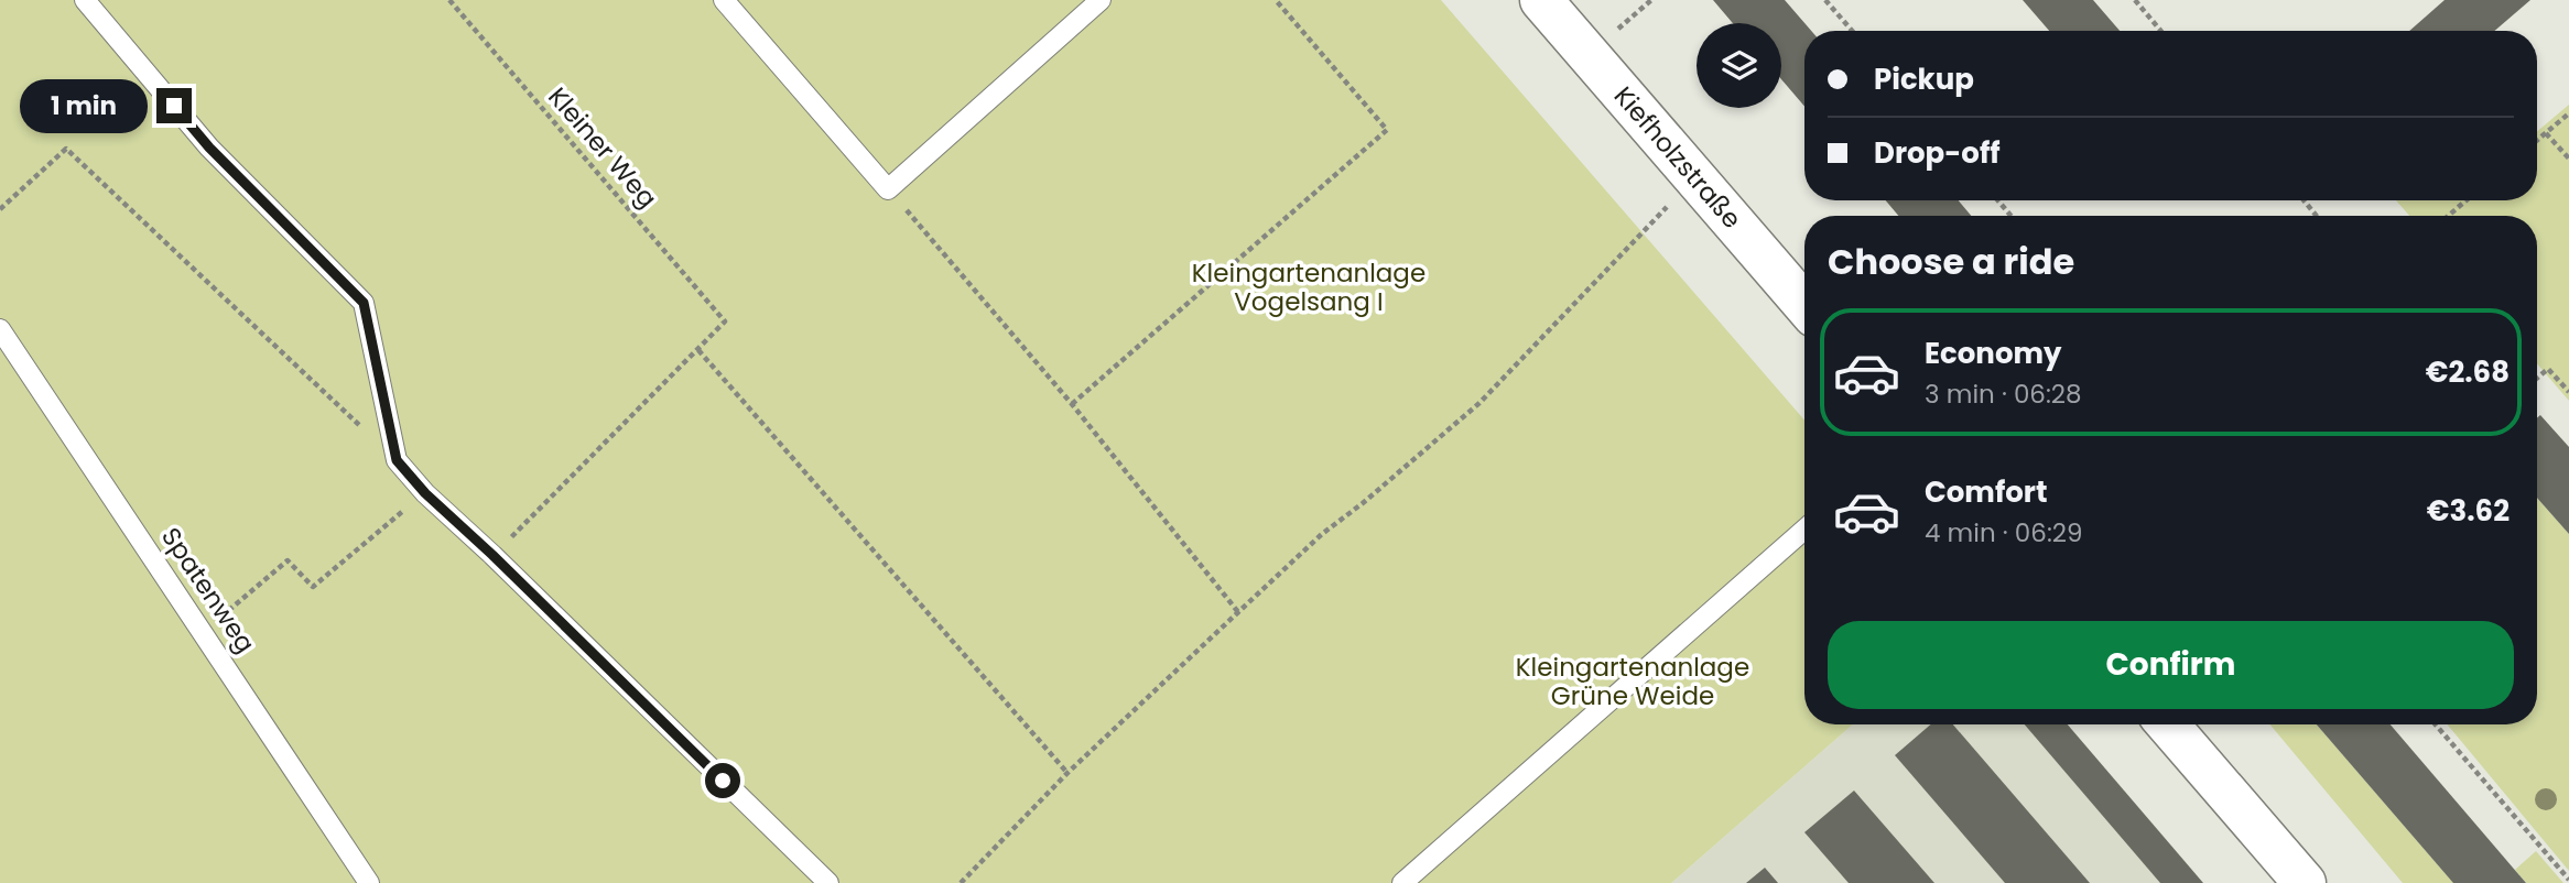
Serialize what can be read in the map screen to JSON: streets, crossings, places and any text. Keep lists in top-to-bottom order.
{
  "streets": {
    "street": ["Kiefholzstraße"],
    "lane": ["Spatenweg"],
    "path": ["Kleiner Weg"]
  },
  "parks": ["Kleingartenanlage Vogelsang I", "Kleingartenanlage Grüne Weide"],
  "page": {
    "banner": ["Pickup", "Drop-off"],
    "bubble": "1 min",
    "heading": "Choose a ride",
    "list": [
      {
        "name": "Economy",
        "note": "3 min · 06:28",
        "value": "€2.68"
      },
      {
        "name": "Comfort",
        "note": "4 min · 06:29",
        "value": "€3.62"
      }
    ],
    "buttons": "Confirm"
  }
}
